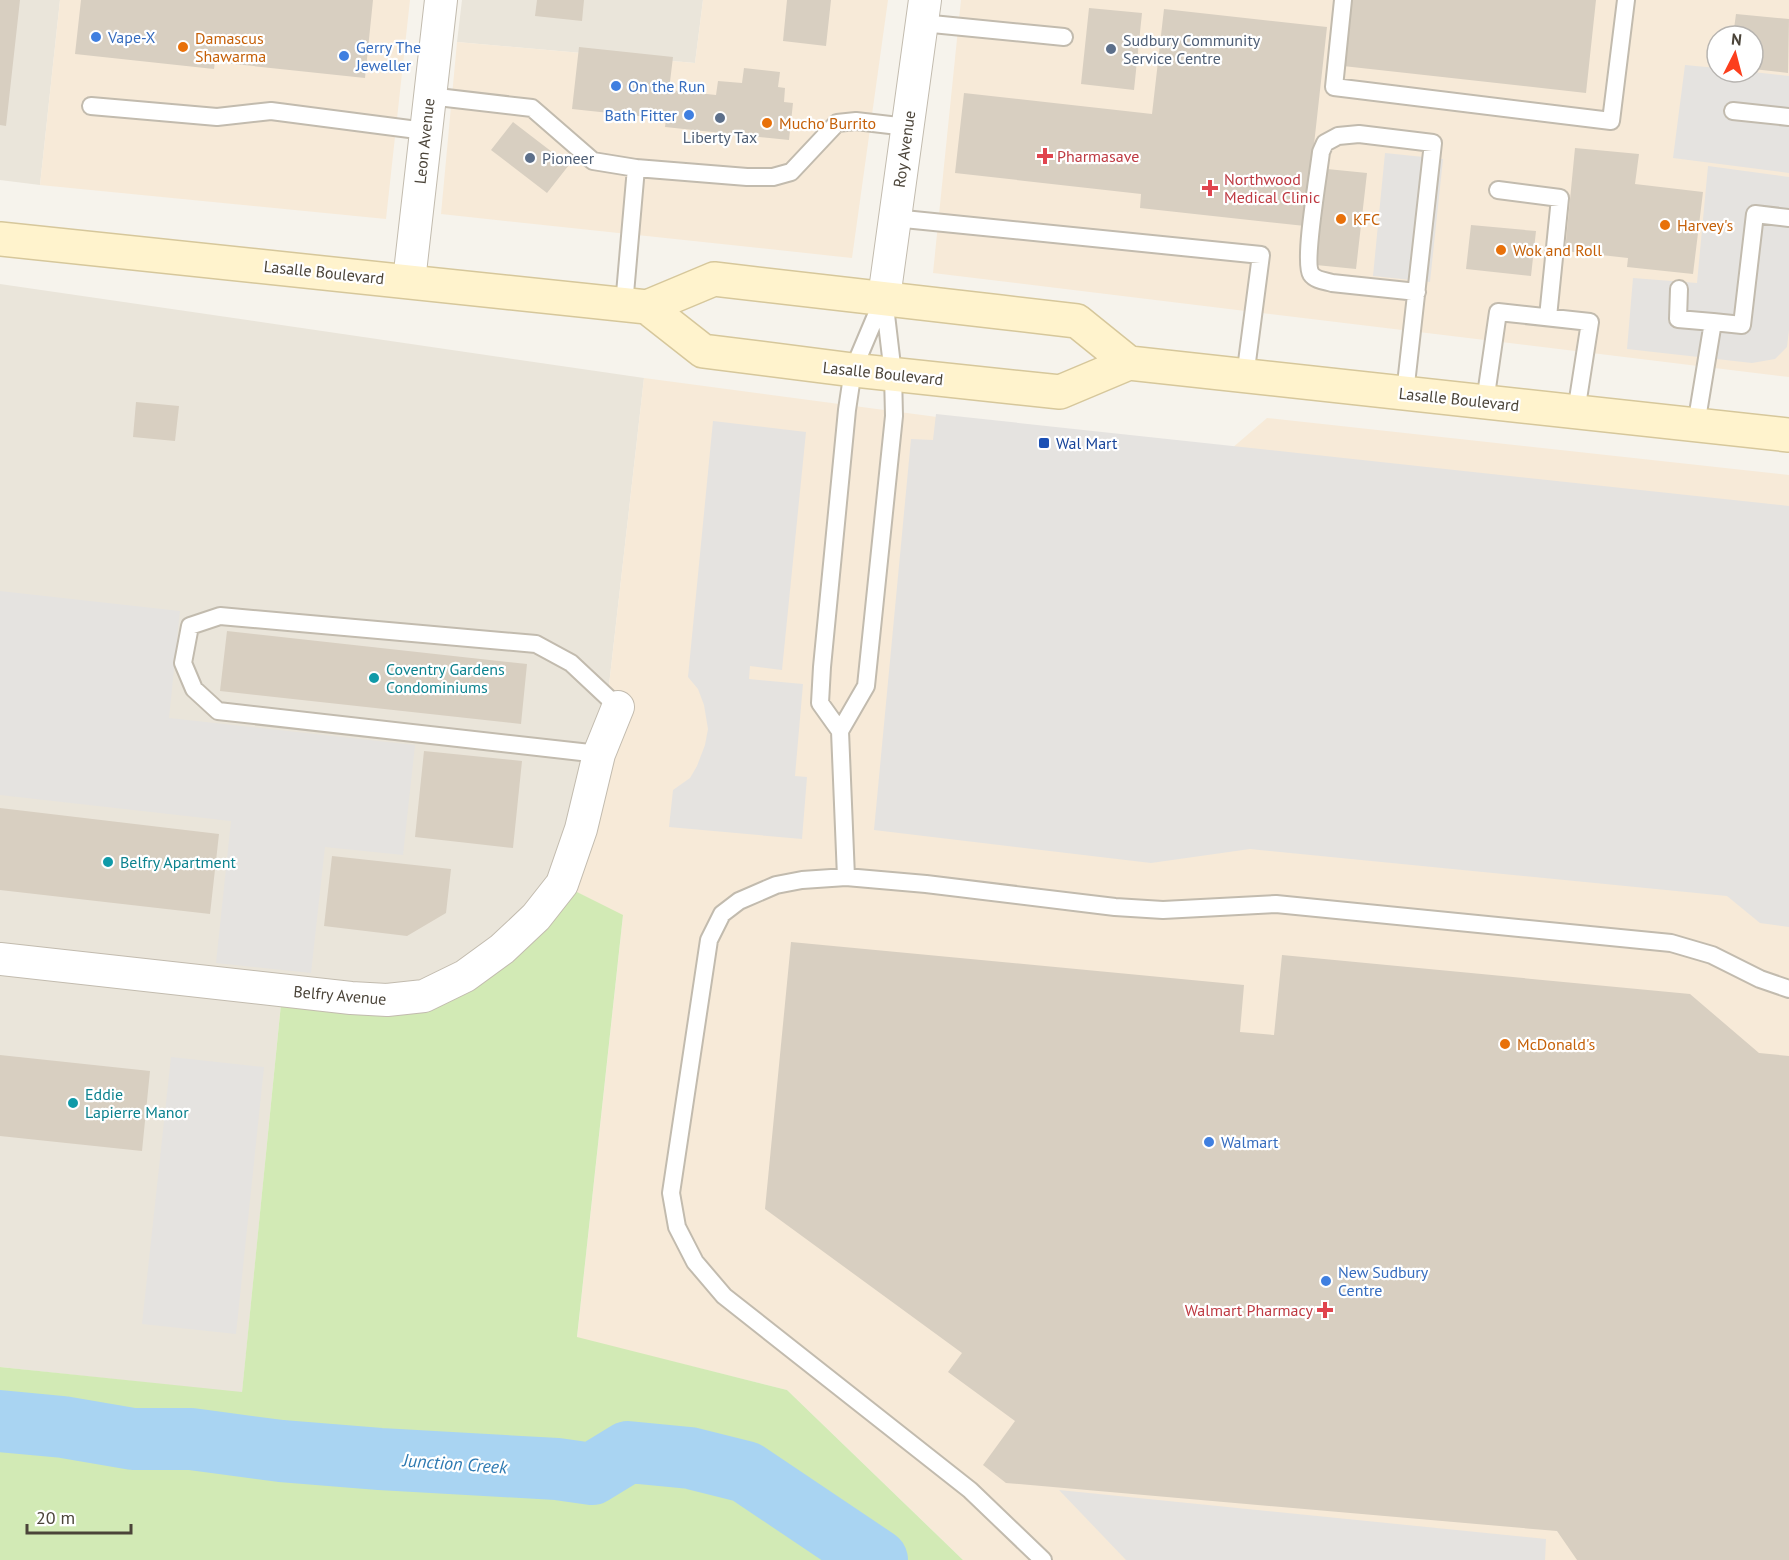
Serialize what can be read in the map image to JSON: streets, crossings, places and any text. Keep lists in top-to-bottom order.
{
  "streets": {
    "main road": ["Lasalle Boulevard"],
    "street": ["Leon Avenue", "Roy Avenue", "Belfry Avenue"]
  },
  "crossings": [
    ["Leon Avenue", "Lasalle Boulevard"],
    ["Roy Avenue", "Lasalle Boulevard"]
  ],
  "water": ["Junction Creek"],
  "places": {
    "other": [
      "Vape-X",
      "Damascus Shawarma",
      "Sudbury Community Service Centre",
      "Gerry The Jeweller",
      "On the Run",
      "Bath Fitter",
      "Liberty Tax",
      "Mucho Burrito",
      "Pioneer",
      "KFC",
      "Harvey's",
      "Wok and Roll",
      "Coventry Gardens Condominiums",
      "Belfry Apartment",
      "McDonald's",
      "Eddie Lapierre Manor",
      "Walmart",
      "New Sudbury Centre"
    ],
    "health": ["Pharmasave", "Northwood Medical Clinic", "Walmart Pharmacy"],
    "transit": ["Wal Mart"]
  },
  "scale_bar": "20 m",
  "north": "top"
}
